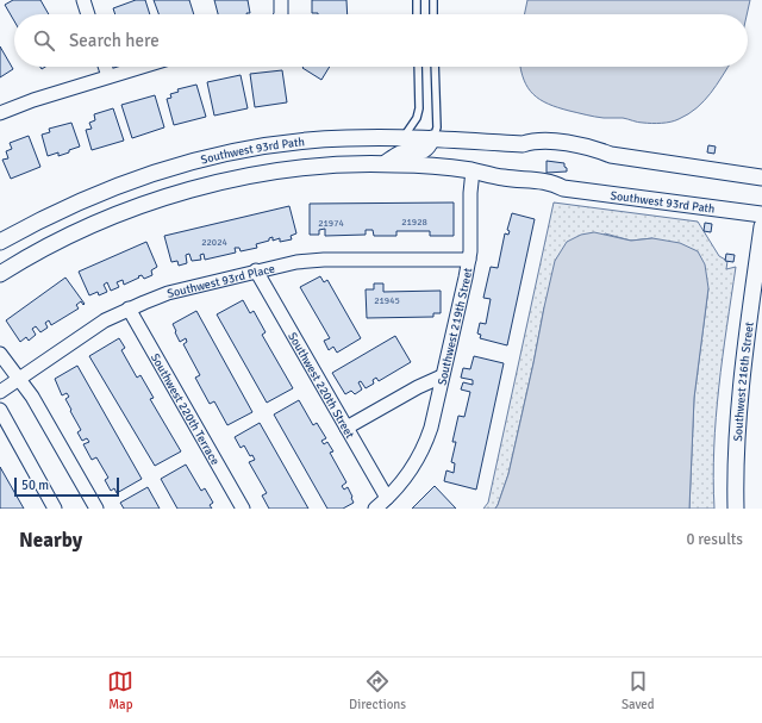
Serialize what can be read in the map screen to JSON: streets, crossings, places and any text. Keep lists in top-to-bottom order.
{
  "streets": {
    "street": [
      "Southwest 93rd Path",
      "Southwest 93rd Place",
      "Southwest 219th Street",
      "Southwest 216th Street",
      "Southwest 220th Street",
      "Southwest 220th Terrace"
    ]
  },
  "crossings": [
    ["Southwest 93rd Path", "Southwest 219th Street"],
    ["Southwest 93rd Place", "Southwest 219th Street"],
    ["Southwest 93rd Place", "Southwest 220th Street"],
    ["Southwest 93rd Place", "Southwest 220th Terrace"],
    ["Southwest 219th Street", "Southwest 220th Street"]
  ],
  "house_numbers": [
    "21928",
    "21974",
    "22024",
    "21945"
  ],
  "scale_bar": "50 m",
  "page": {
    "search": "Search here",
    "scale": "50 m",
    "heading": ["Nearby", "0 results"],
    "nav": ["Map", "Directions", "Saved"]
  }
}
